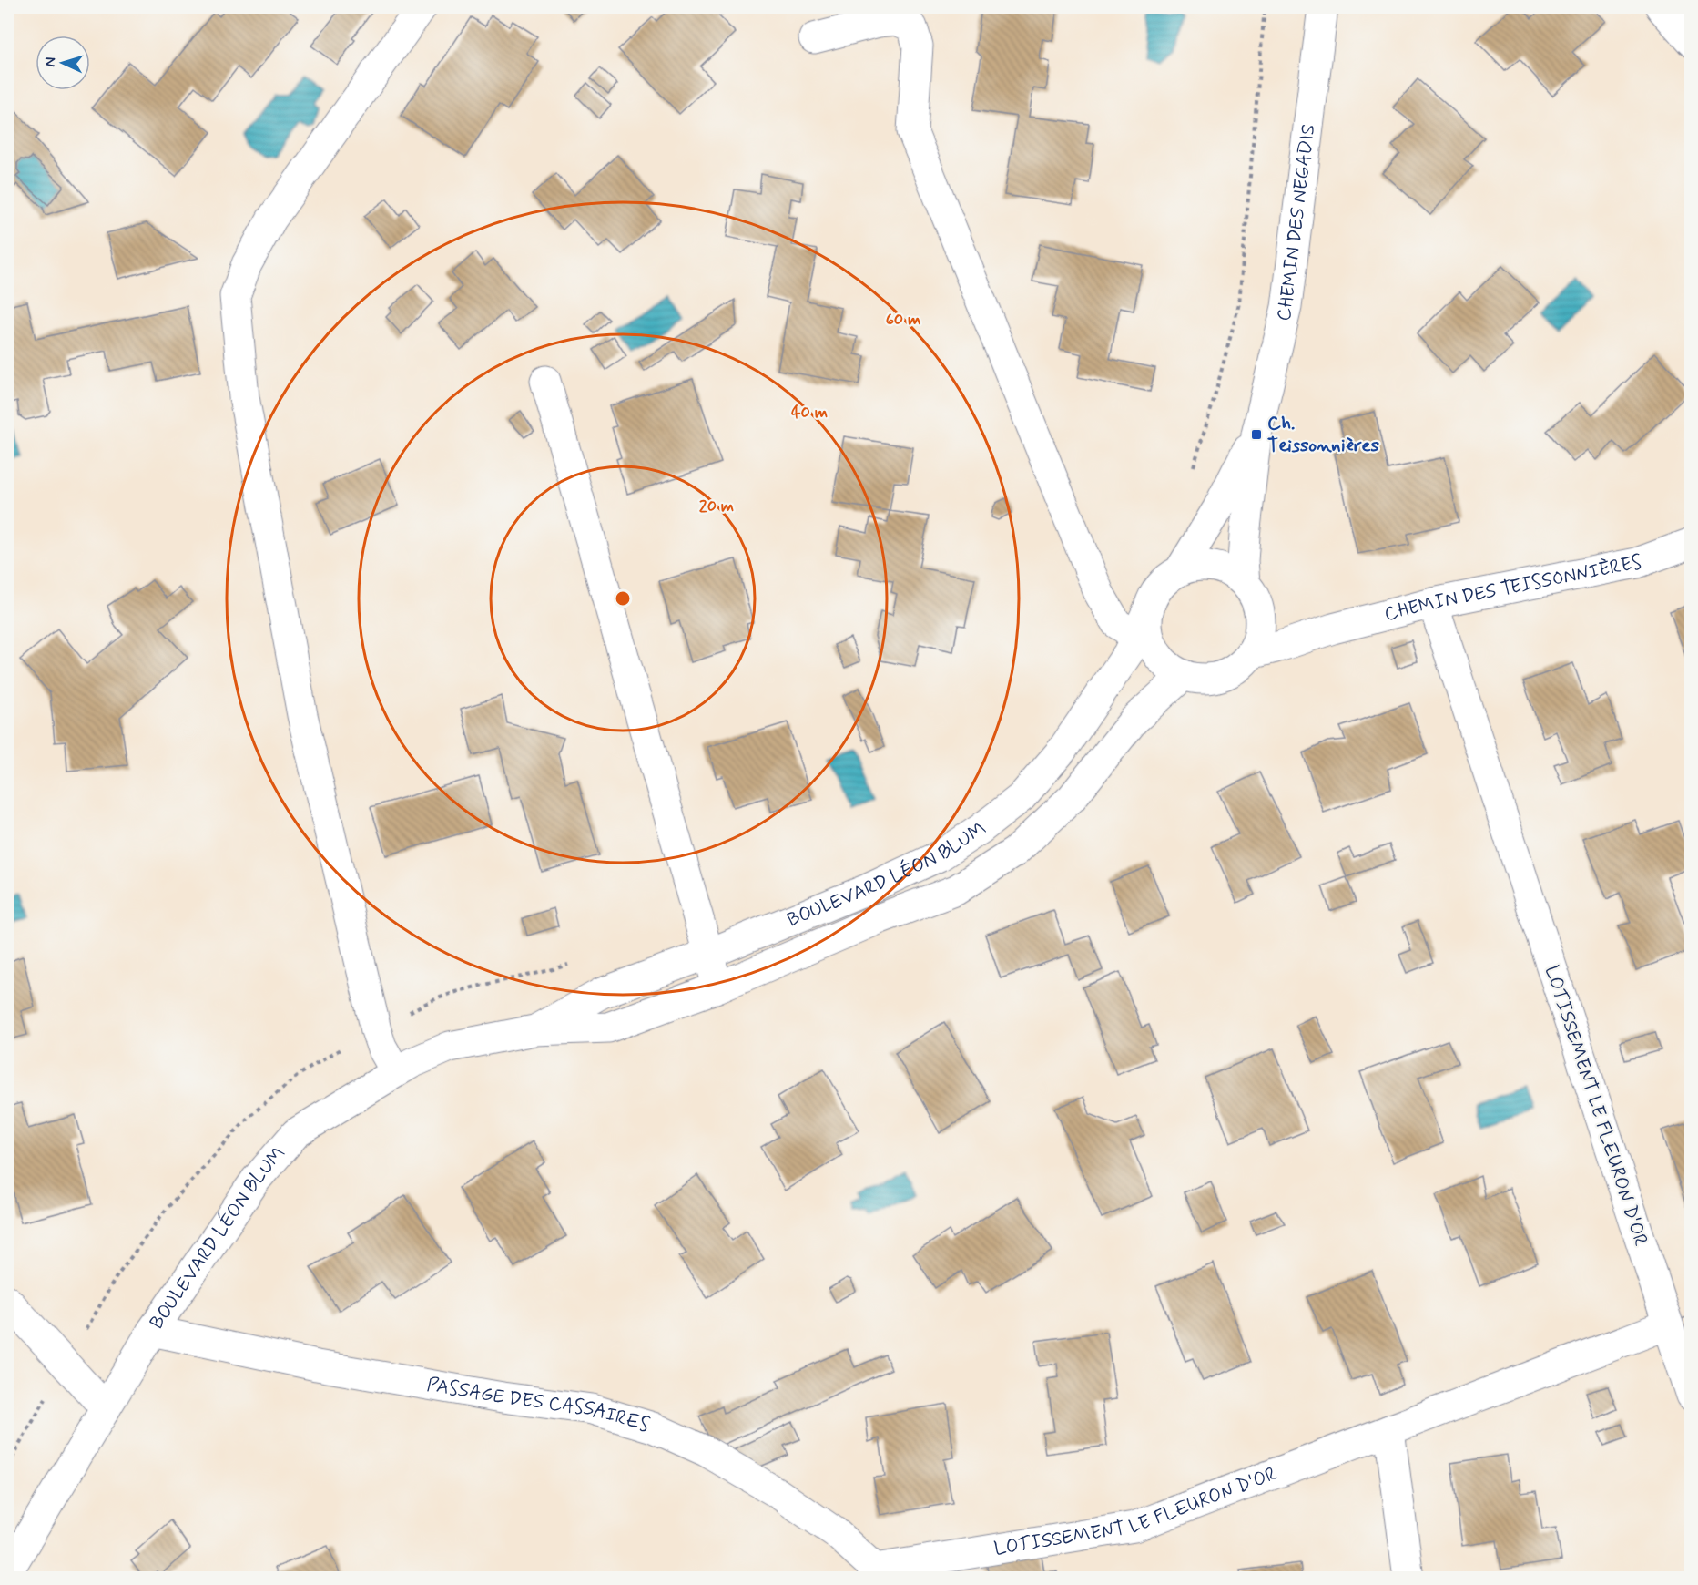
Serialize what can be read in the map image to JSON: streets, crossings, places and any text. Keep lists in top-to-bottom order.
{
  "streets": {
    "street": [
      "CHEMIN DES NEGADIS",
      "CHEMIN DES TEISSONNIÈRES",
      "BOULEVARD LÉON BLUM",
      "LOTISSEMENT LE FLEURON D'OR",
      "PASSAGE DES CASSAIRES"
    ]
  },
  "crossings": [
    ["CHEMIN DES NEGADIS", "CHEMIN DES TEISSONNIÈRES"],
    ["CHEMIN DES NEGADIS", "BOULEVARD LÉON BLUM"],
    ["CHEMIN DES TEISSONNIÈRES", "BOULEVARD LÉON BLUM"],
    ["CHEMIN DES TEISSONNIÈRES", "LOTISSEMENT LE FLEURON D'OR"],
    ["BOULEVARD LÉON BLUM", "PASSAGE DES CASSAIRES"],
    ["LOTISSEMENT LE FLEURON D'OR", "PASSAGE DES CASSAIRES"]
  ],
  "places": {
    "transit": ["Ch. Teissonnières"]
  },
  "north": "left",
  "rings": ["60 m", "40 m", "20 m"]
}
